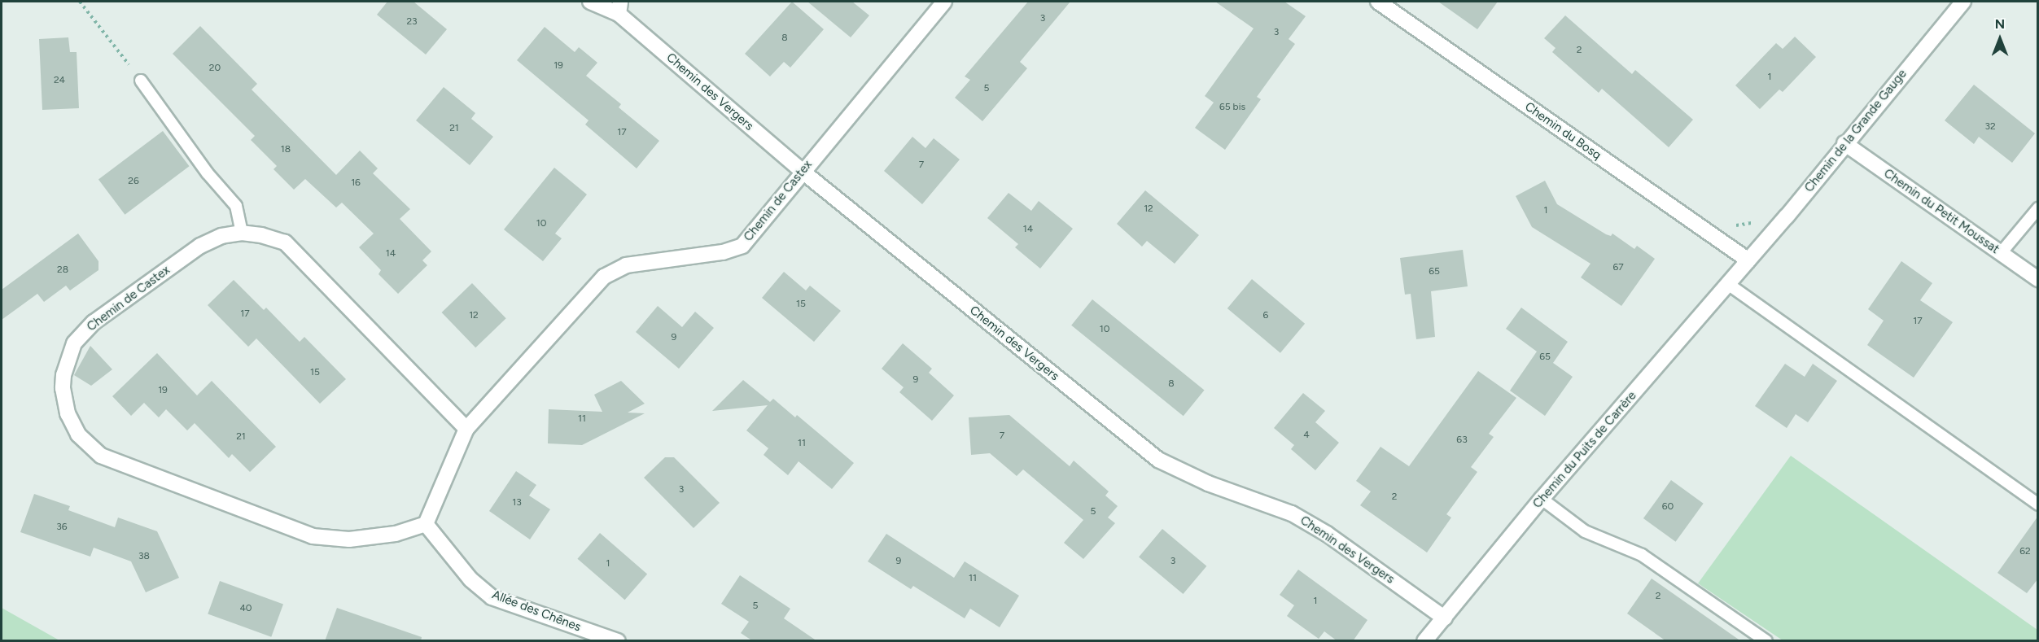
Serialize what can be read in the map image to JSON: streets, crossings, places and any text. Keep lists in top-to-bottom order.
{
  "streets": {
    "street": [
      "Chemin des Vergers",
      "Chemin du Bosq",
      "Chemin de la Grande Gauge",
      "Chemin de Castex",
      "Chemin du Petit Moussat",
      "Chemin du Puits de Carrère",
      "Allée des Chênes"
    ]
  },
  "crossings": [
    ["Chemin des Vergers", "Chemin de Castex"],
    ["Chemin des Vergers", "Chemin du Puits de Carrère"],
    ["Chemin du Bosq", "Chemin de la Grande Gauge"],
    ["Chemin du Bosq", "Chemin du Puits de Carrère"],
    ["Chemin de la Grande Gauge", "Chemin du Petit Moussat"],
    ["Chemin de la Grande Gauge", "Chemin du Puits de Carrère"],
    ["Chemin de Castex", "Allée des Chênes"]
  ],
  "house_numbers": [
    "3",
    "23",
    "3",
    "8",
    "2",
    "19",
    "20",
    "1",
    "24",
    "5",
    "65 bis",
    "32",
    "21",
    "17",
    "18",
    "7",
    "26",
    "16",
    "12",
    "1",
    "10",
    "14",
    "14",
    "67",
    "28",
    "65",
    "15",
    "17",
    "12",
    "6",
    "17",
    "10",
    "9",
    "65",
    "15",
    "9",
    "8",
    "19",
    "11",
    "4",
    "7",
    "21",
    "63",
    "11",
    "3",
    "2",
    "13",
    "60",
    "5",
    "36",
    "62",
    "38",
    "9",
    "3",
    "1",
    "11",
    "2",
    "1",
    "5",
    "40"
  ],
  "north": "top"
}
